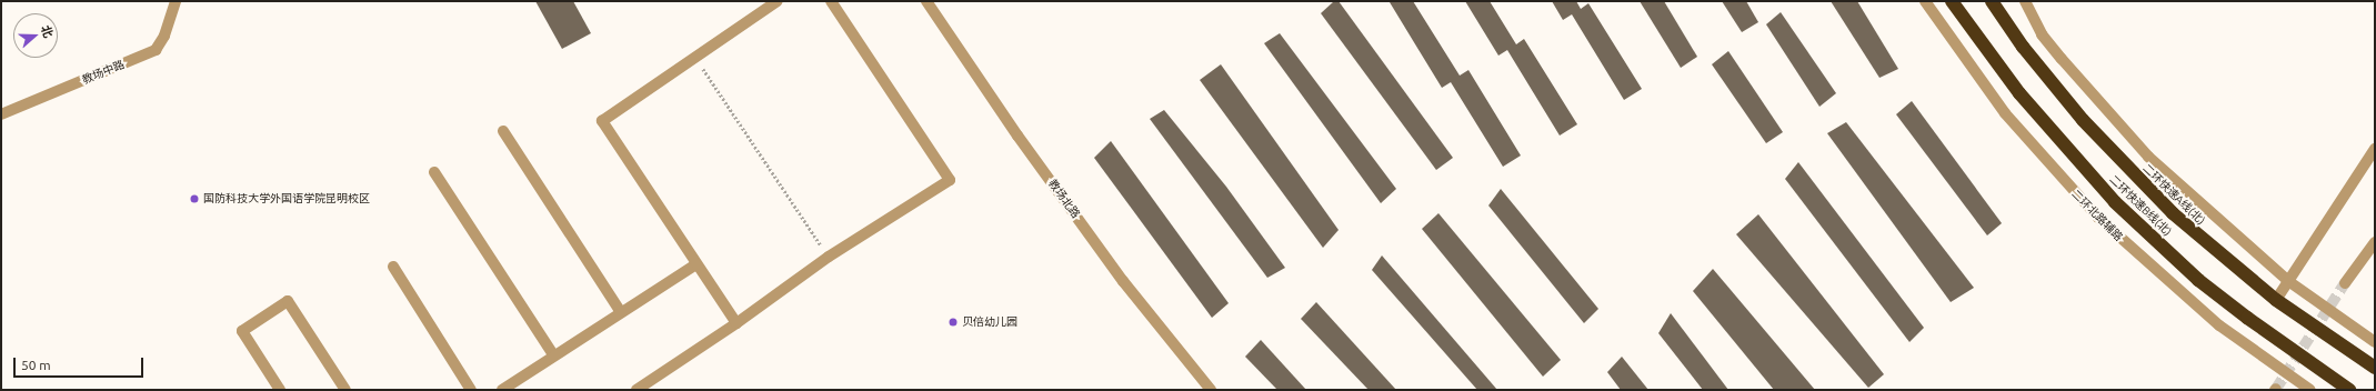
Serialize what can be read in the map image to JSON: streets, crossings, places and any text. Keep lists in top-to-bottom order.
{
  "streets": {
    "highway": ["二环快速A线(北)", "二环快速B线(北)"],
    "street": ["教场中路", "教场北路", "二环北路辅路"]
  },
  "places": ["国防科技大学外国语学院昆明校区", "贝倍幼儿园"],
  "scale_bar": "50 m",
  "north": "right"
}
